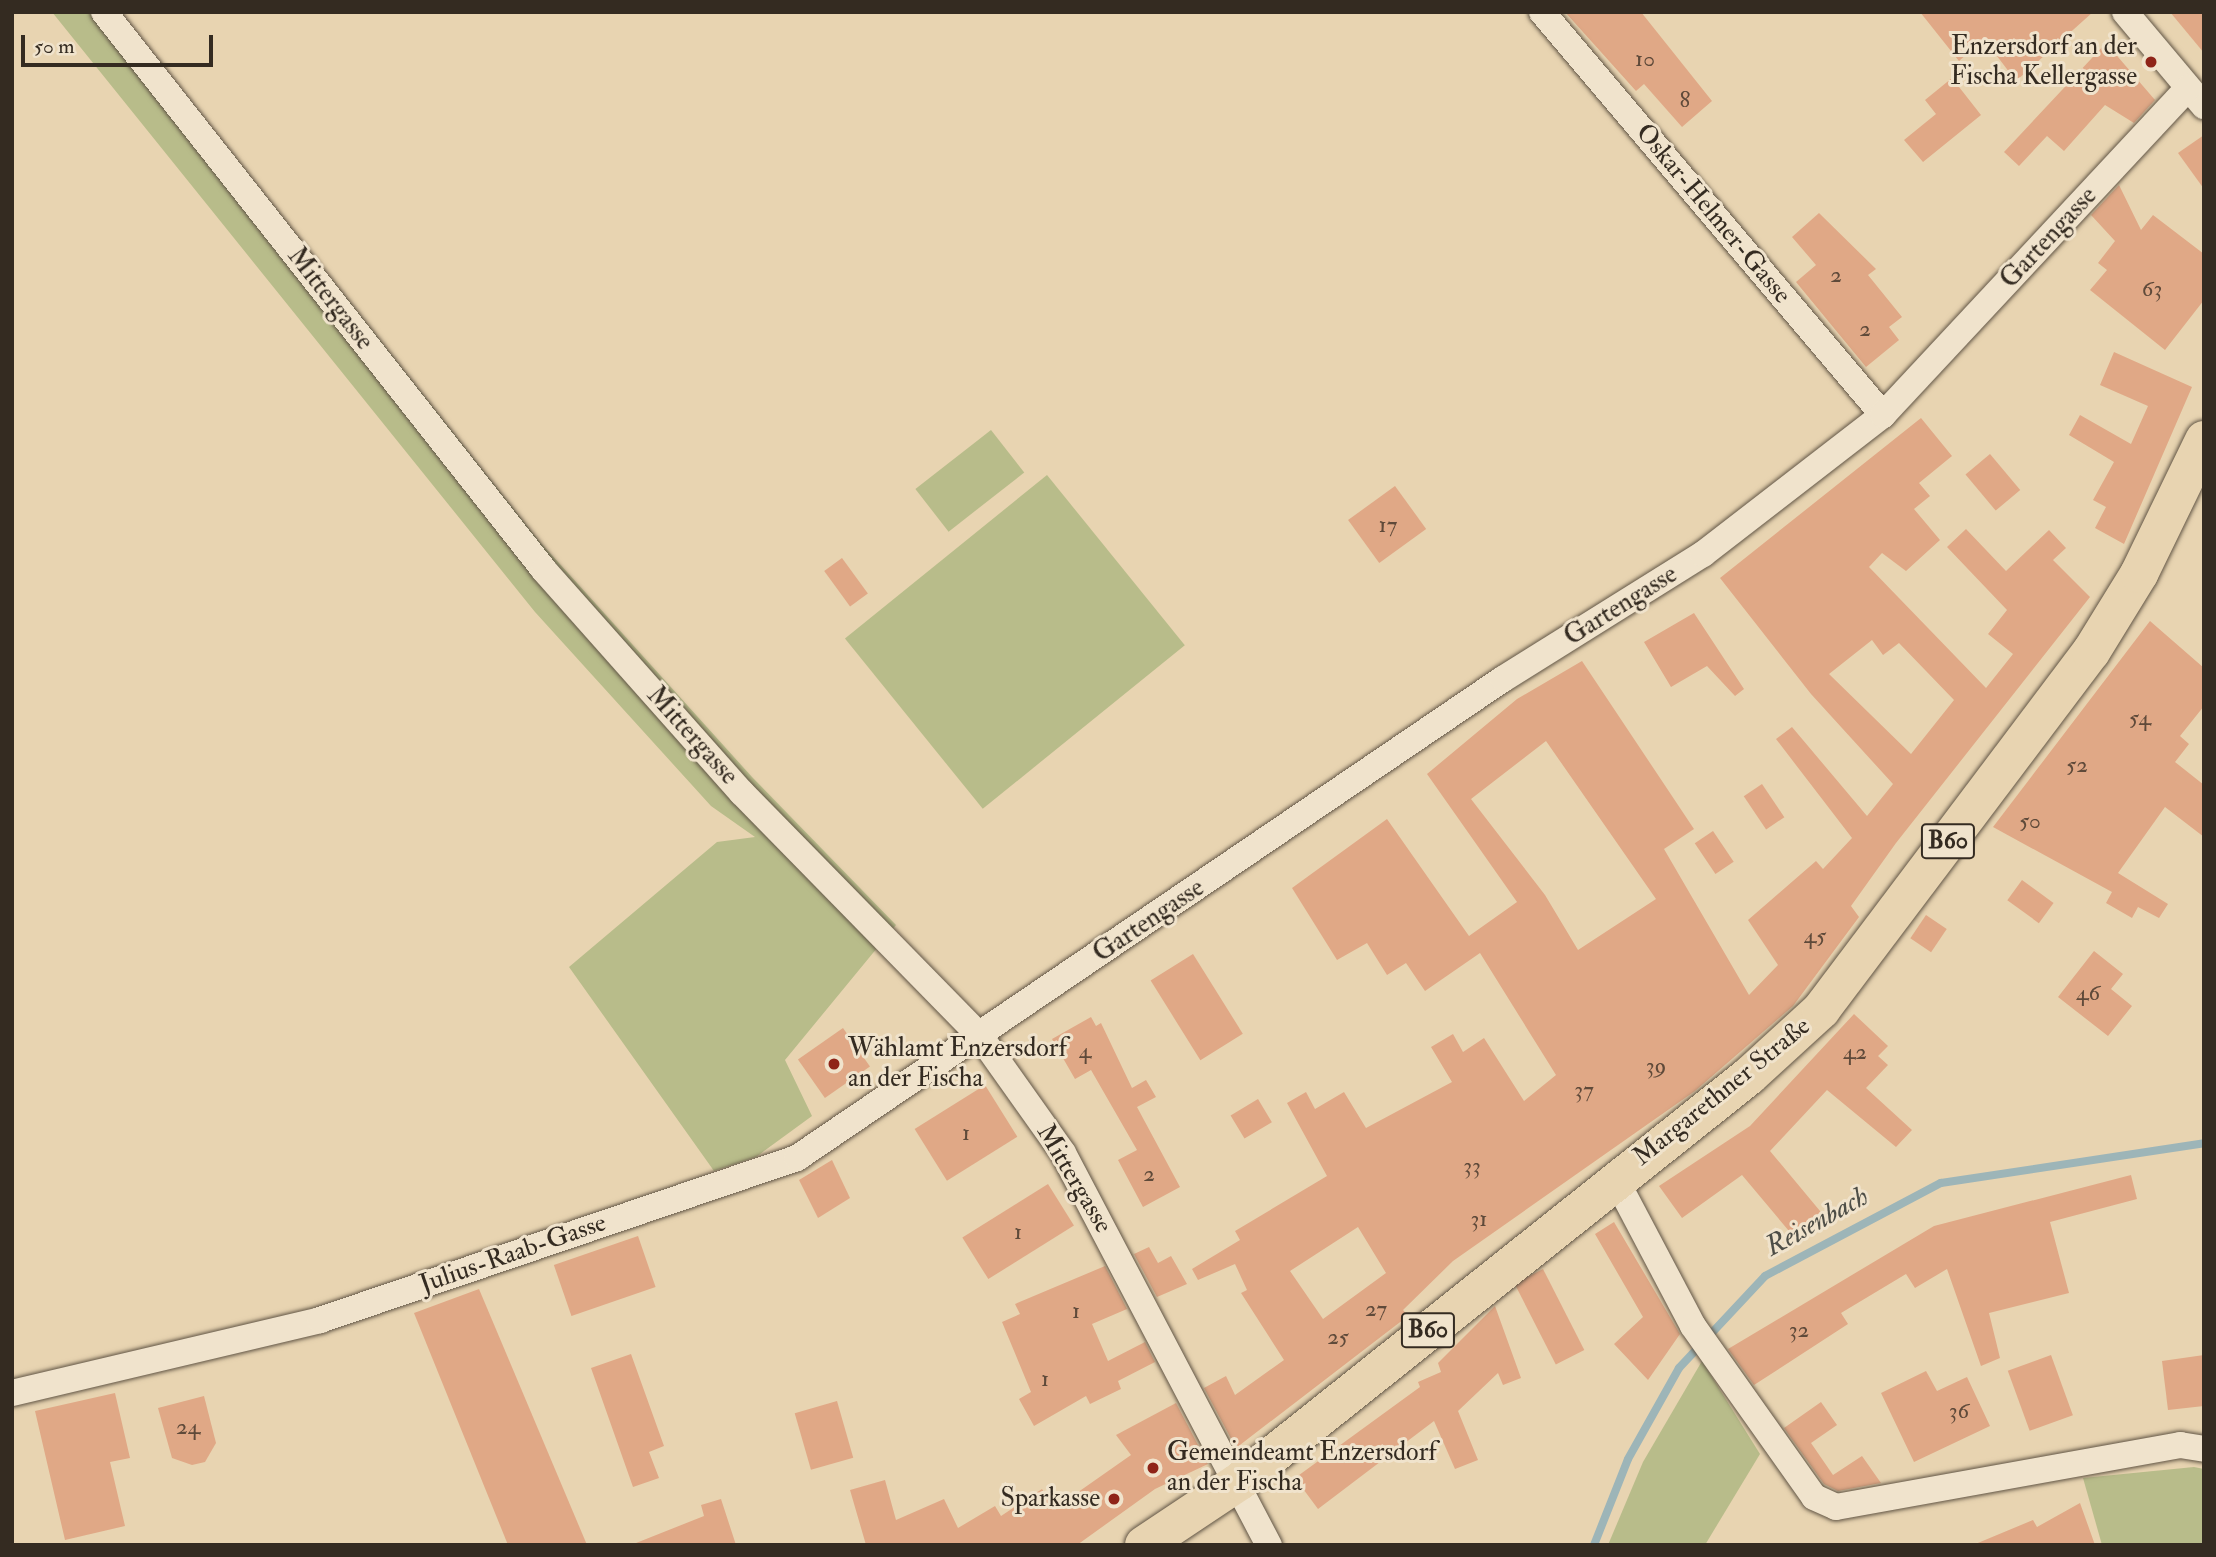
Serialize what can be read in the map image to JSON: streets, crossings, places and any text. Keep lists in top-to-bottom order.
{
  "streets": {
    "main road": ["B60", "Margarethner Straße"],
    "street": [
      "Oskar-Helmer-Gasse",
      "Gartengasse",
      "Mittergasse",
      "Julius-Raab-Gasse"
    ]
  },
  "crossings": [
    ["Oskar-Helmer-Gasse", "Gartengasse"],
    ["Gartengasse", "Mittergasse"],
    ["Gartengasse", "Julius-Raab-Gasse"],
    ["Mittergasse", "Margarethner Straße"],
    ["Mittergasse", "Julius-Raab-Gasse"]
  ],
  "water": ["Reisenbach"],
  "places": [
    "Enzersdorf an der Fischa Kellergasse",
    "Wählamt Enzersdorf an der Fischa",
    "Gemeindeamt Enzersdorf an der Fischa",
    "Sparkasse"
  ],
  "house_numbers": [
    "10",
    "8",
    "2",
    "63",
    "2",
    "17",
    "54",
    "52",
    "50",
    "45",
    "46",
    "4",
    "42",
    "39",
    "37",
    "1",
    "33",
    "2",
    "31",
    "1",
    "27",
    "1",
    "32",
    "25",
    "1",
    "36",
    "24"
  ],
  "scale_bar": "50 m"
}
